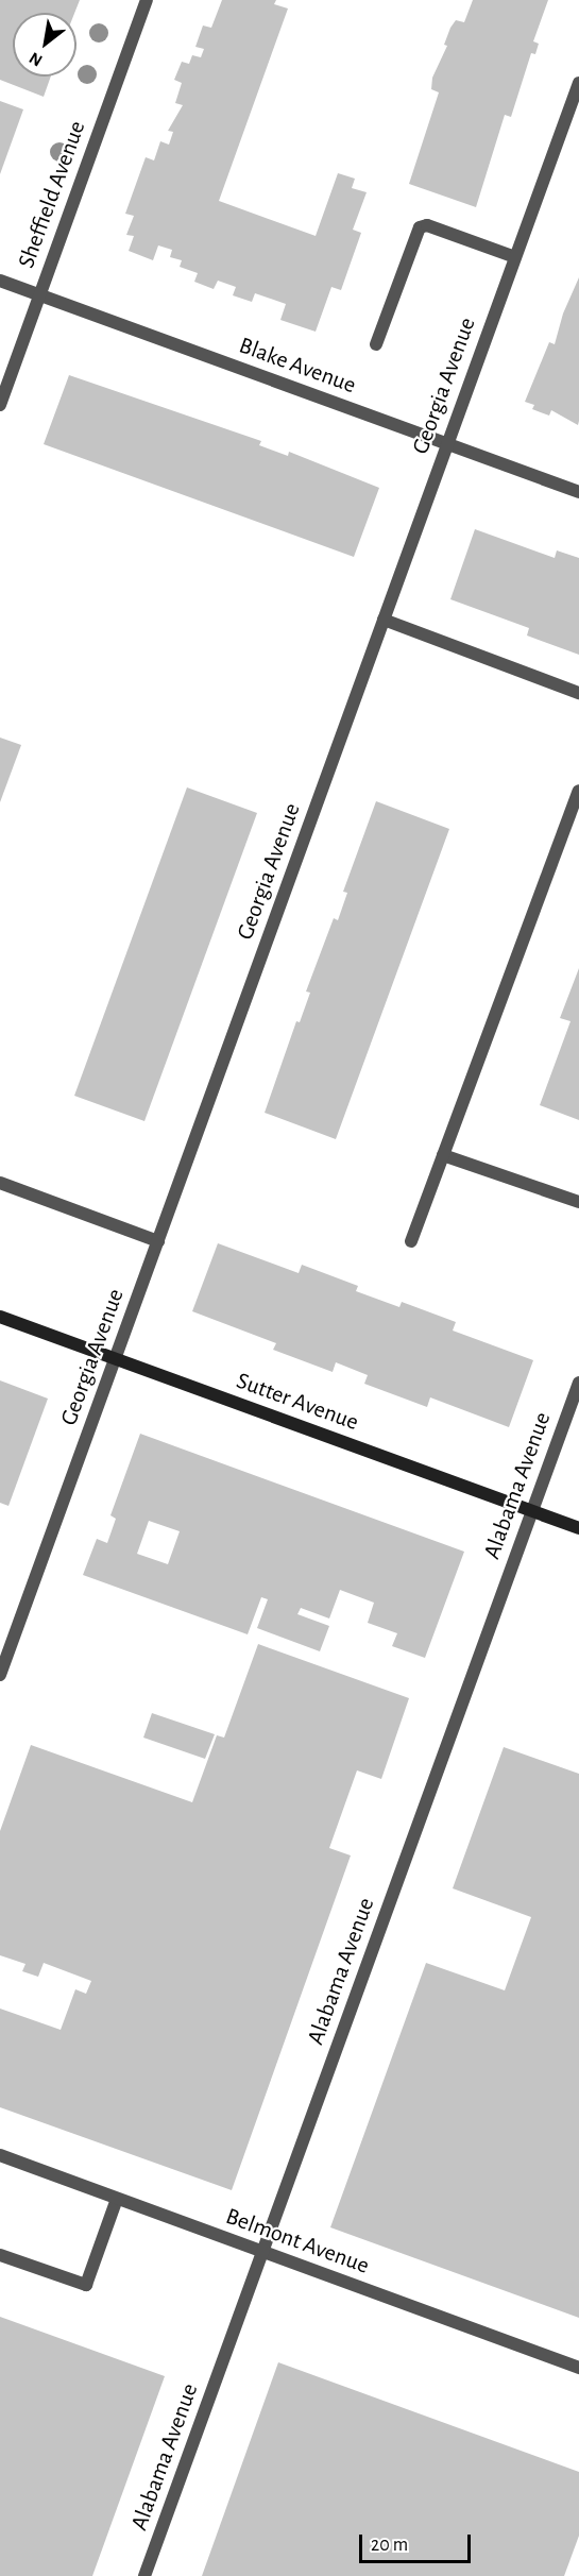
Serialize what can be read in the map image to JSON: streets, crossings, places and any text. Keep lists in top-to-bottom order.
{
  "streets": {
    "street": [
      "Sheffield Avenue",
      "Blake Avenue",
      "Georgia Avenue",
      "Sutter Avenue",
      "Alabama Avenue",
      "Belmont Avenue"
    ]
  },
  "crossings": [
    ["Sheffield Avenue", "Blake Avenue"],
    ["Blake Avenue", "Georgia Avenue"],
    ["Georgia Avenue", "Sutter Avenue"],
    ["Sutter Avenue", "Alabama Avenue"],
    ["Alabama Avenue", "Belmont Avenue"]
  ],
  "scale_bar": "20 m",
  "north": "bottom left"
}
